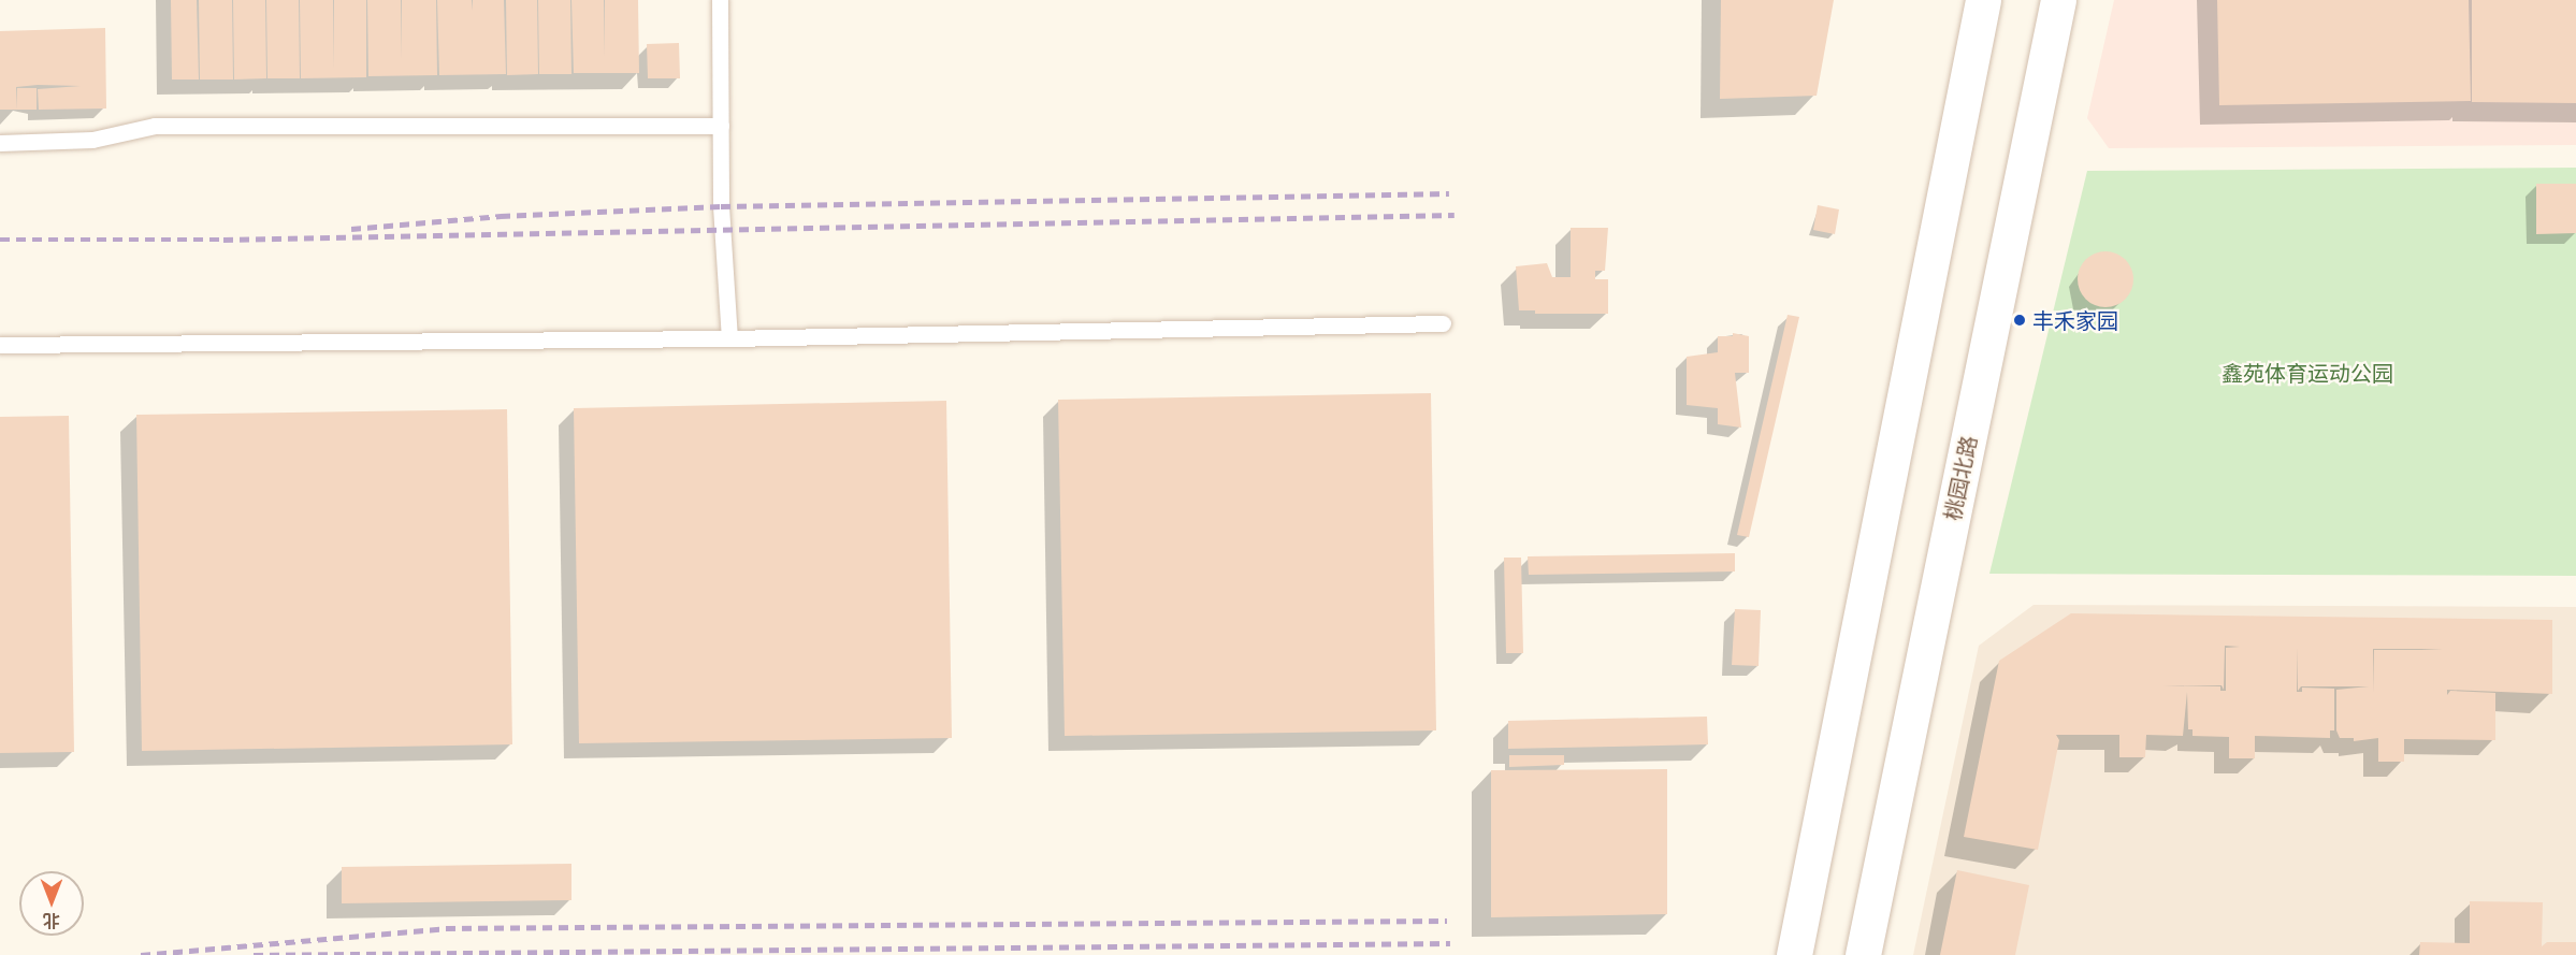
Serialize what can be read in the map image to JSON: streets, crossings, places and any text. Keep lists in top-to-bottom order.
{
  "streets": {
    "main road": ["桃园北路"]
  },
  "parks": ["鑫苑体育运动公园"],
  "places": ["丰禾家园"],
  "north": "bottom"
}
